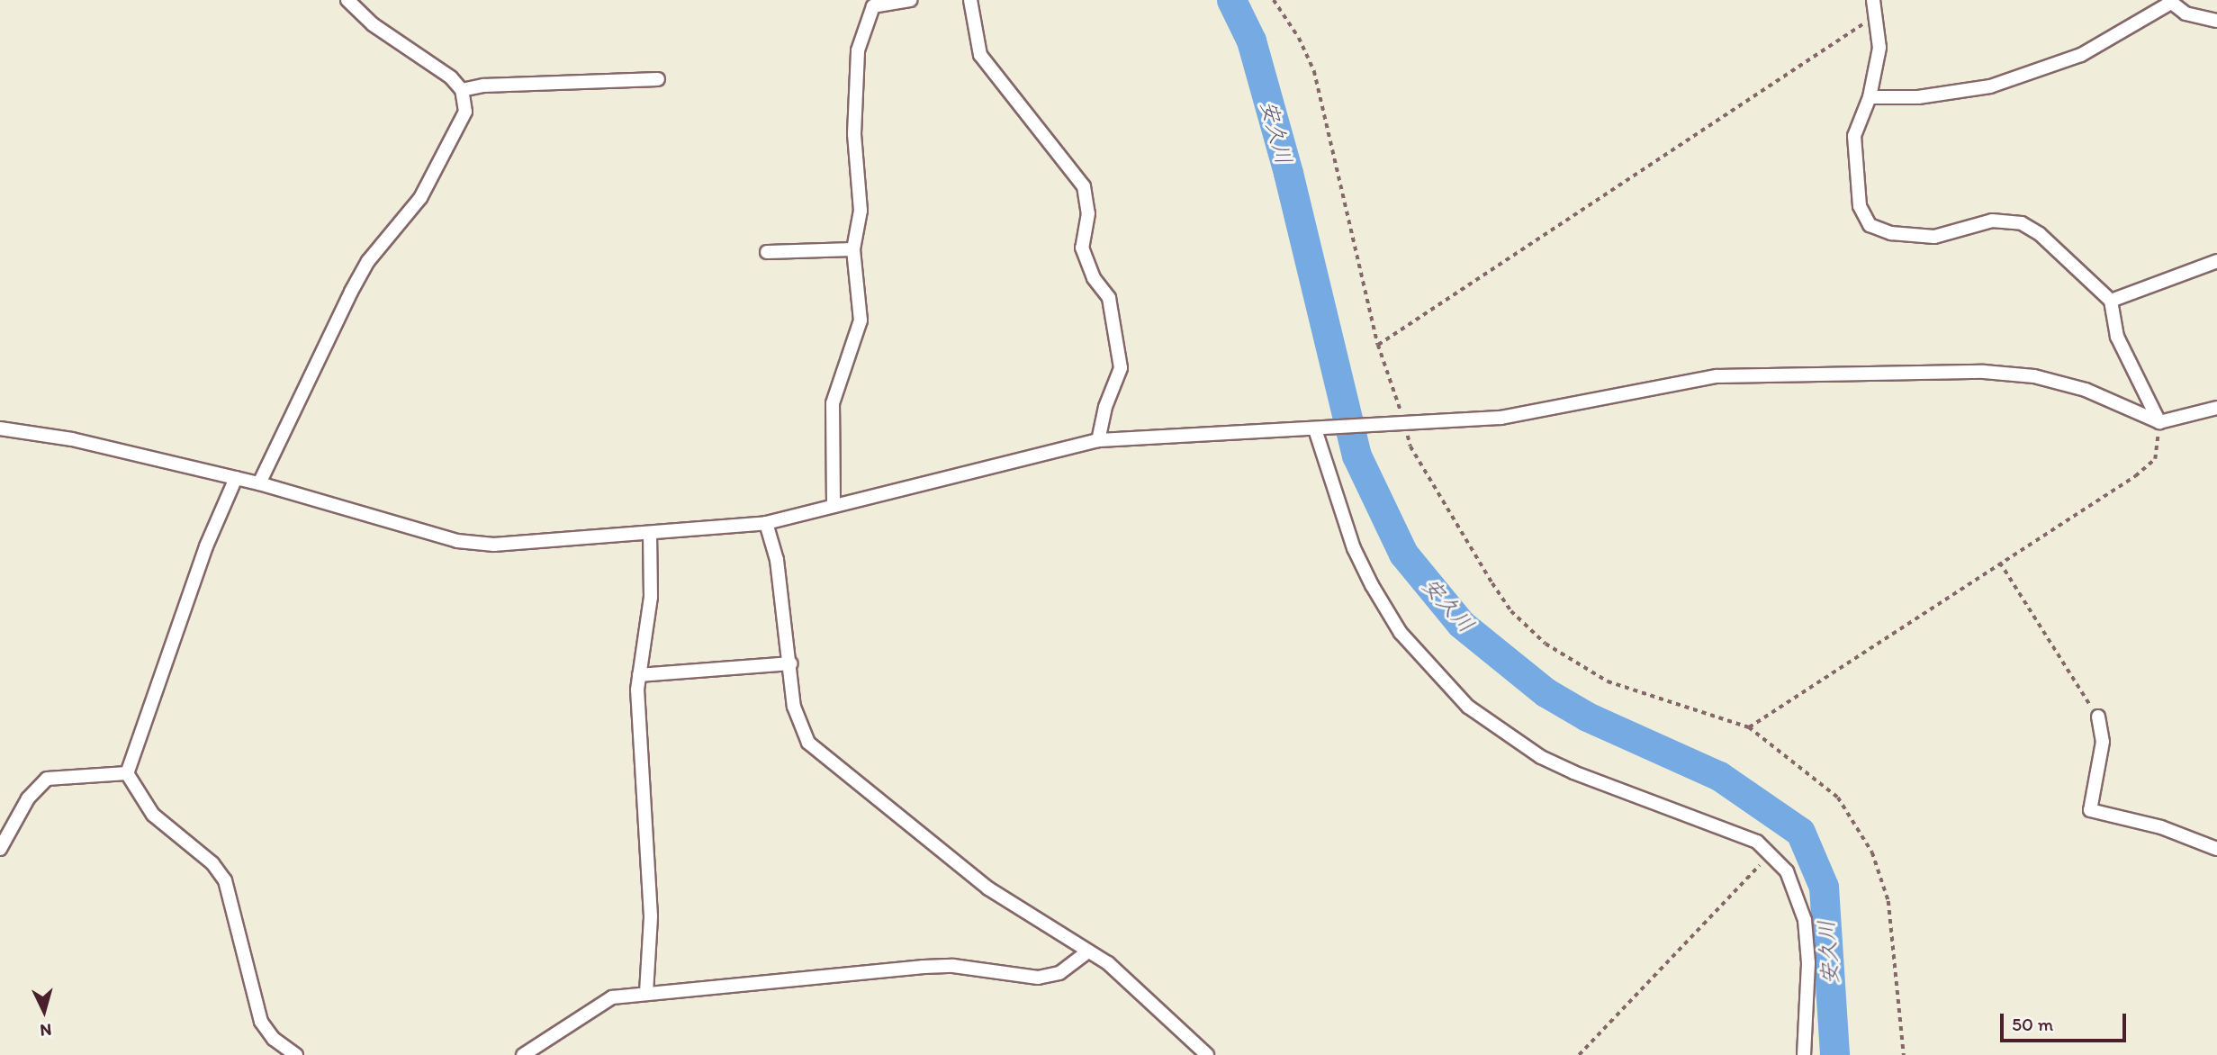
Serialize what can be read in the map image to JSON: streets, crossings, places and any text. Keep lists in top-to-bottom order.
{
  "water": ["安久川"],
  "scale_bar": "50 m",
  "north": "bottom"
}
